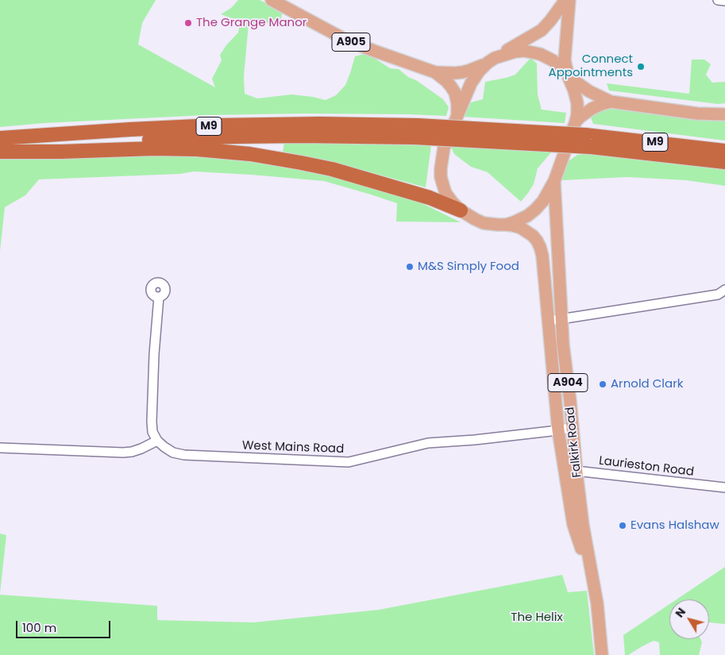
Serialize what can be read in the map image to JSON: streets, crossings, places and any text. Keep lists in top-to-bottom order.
{
  "streets": {
    "highway": ["M9"],
    "main road": ["A905", "A904", "Falkirk Road"],
    "street": ["West Mains Road", "Laurieston Road"]
  },
  "crossings": [
    ["Falkirk Road", "West Mains Road"],
    ["Falkirk Road", "Laurieston Road"]
  ],
  "parks": ["The Helix"],
  "places": [
    "The Grange Manor",
    "Connect Appointments",
    "M&S Simply Food",
    "Arnold Clark",
    "Evans Halshaw"
  ],
  "scale_bar": "100 m",
  "north": "top left"
}
